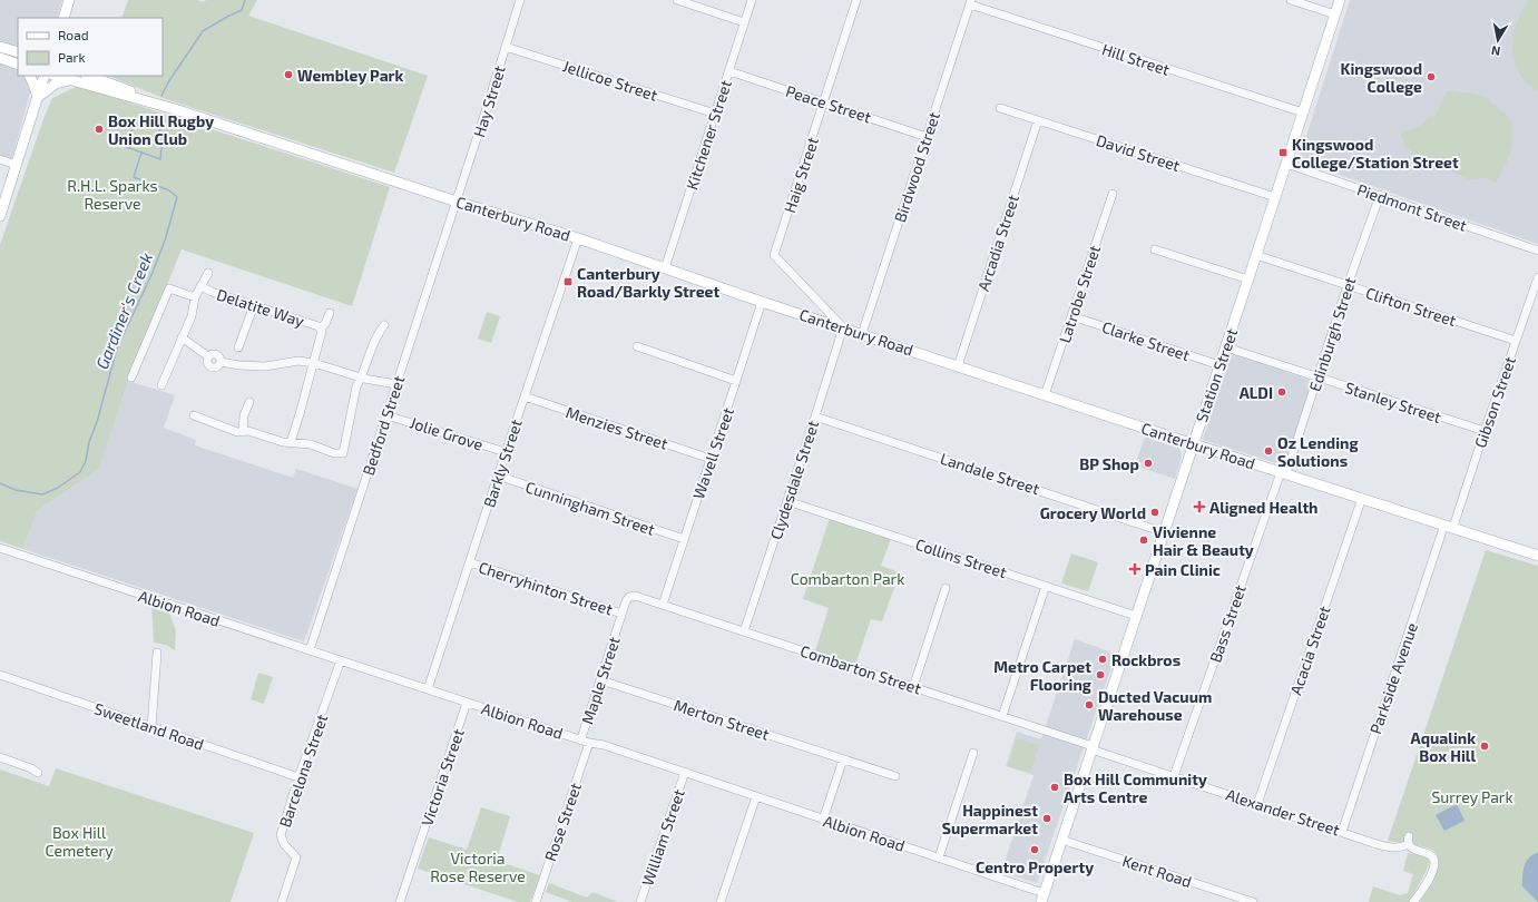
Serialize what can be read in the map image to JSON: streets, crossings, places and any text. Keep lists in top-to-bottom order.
{
  "streets": {
    "main road": ["Canterbury Road", "Station Street"],
    "street": [
      "Hill Street",
      "Jellicoe Street",
      "Hay Street",
      "Peace Street",
      "Kitchener Street",
      "David Street",
      "Birdwood Street",
      "Haig Street",
      "Piedmont Street",
      "Arcadia Street",
      "Latrobe Street",
      "Clifton Street",
      "Delatite Way",
      "Edinburgh Street",
      "Clarke Street",
      "Stanley Street",
      "Gibson Street",
      "Bedford Street",
      "Menzies Street",
      "Jolie Grove",
      "Wavell Street",
      "Barkly Street",
      "Landale Street",
      "Clydesdale Street",
      "Cunningham Street",
      "Collins Street",
      "Cherryhinton Street",
      "Albion Road",
      "Bass Street",
      "Acacia Street",
      "Combarton Street",
      "Parkside Avenue",
      "Maple Street",
      "Merton Street",
      "Sweetland Road",
      "Barcelona Street",
      "Victoria Street",
      "Alexander Street",
      "Rose Street",
      "William Street",
      "Kent Road"
    ]
  },
  "crossings": [
    ["Hill Street", "Birdwood Street"],
    ["Hill Street", "Station Street"],
    ["Jellicoe Street", "Hay Street"],
    ["Jellicoe Street", "Kitchener Street"],
    ["Hay Street", "Canterbury Road"],
    ["Hay Street", "Bedford Street"],
    ["Peace Street", "Kitchener Street"],
    ["Peace Street", "Birdwood Street"],
    ["Peace Street", "Haig Street"],
    ["Kitchener Street", "Canterbury Road"],
    ["David Street", "Arcadia Street"],
    ["David Street", "Station Street"],
    ["Birdwood Street", "Canterbury Road"],
    ["Haig Street", "Canterbury Road"],
    ["Haig Street", "Clydesdale Street"],
    ["Piedmont Street", "Edinburgh Street"],
    ["Piedmont Street", "Station Street"],
    ["Canterbury Road", "Arcadia Street"],
    ["Canterbury Road", "Latrobe Street"],
    ["Canterbury Road", "Edinburgh Street"],
    ["Canterbury Road", "Station Street"],
    ["Canterbury Road", "Gibson Street"],
    ["Canterbury Road", "Bedford Street"],
    ["Canterbury Road", "Wavell Street"],
    ["Canterbury Road", "Barkly Street"],
    ["Canterbury Road", "Clydesdale Street"],
    ["Canterbury Road", "Bass Street"],
    ["Canterbury Road", "Acacia Street"],
    ["Canterbury Road", "Parkside Avenue"],
    ["Latrobe Street", "Clarke Street"],
    ["Clifton Street", "Edinburgh Street"],
    ["Clifton Street", "Station Street"],
    ["Clifton Street", "Gibson Street"],
    ["Edinburgh Street", "Stanley Street"],
    ["Edinburgh Street", "Bass Street"],
    ["Clarke Street", "Station Street"],
    ["Station Street", "Stanley Street"],
    ["Station Street", "Landale Street"],
    ["Station Street", "Collins Street"],
    ["Station Street", "Albion Road"],
    ["Station Street", "Combarton Street"],
    ["Station Street", "Alexander Street"],
    ["Station Street", "Kent Road"],
    ["Stanley Street", "Gibson Street"],
    ["Gibson Street", "Parkside Avenue"],
    ["Bedford Street", "Jolie Grove"],
    ["Bedford Street", "Albion Road"],
    ["Menzies Street", "Wavell Street"],
    ["Menzies Street", "Barkly Street"],
    ["Jolie Grove", "Barkly Street"],
    ["Wavell Street", "Cunningham Street"],
    ["Wavell Street", "Combarton Street"],
    ["Barkly Street", "Cunningham Street"],
    ["Barkly Street", "Cherryhinton Street"],
    ["Barkly Street", "Albion Road"],
    ["Landale Street", "Clydesdale Street"],
    ["Clydesdale Street", "Collins Street"],
    ["Clydesdale Street", "Combarton Street"],
    ["Cherryhinton Street", "Maple Street"],
    ["Albion Road", "Maple Street"],
    ["Albion Road", "Barcelona Street"],
    ["Albion Road", "Victoria Street"],
    ["Albion Road", "Rose Street"],
    ["Albion Road", "William Street"],
    ["Bass Street", "Alexander Street"],
    ["Acacia Street", "Alexander Street"],
    ["Combarton Street", "Maple Street"],
    ["Combarton Street", "Alexander Street"],
    ["Parkside Avenue", "Alexander Street"],
    ["Maple Street", "Merton Street"],
    ["Sweetland Road", "Barcelona Street"]
  ],
  "water": ["Gardiner's Creek"],
  "parks": [
    "R.H.L. Sparks Reserve",
    "Combarton Park",
    "Surrey Park",
    "Box Hill Cemetery",
    "Victoria Rose Reserve"
  ],
  "places": {
    "other": [
      "Wembley Park",
      "Kingswood College",
      "Box Hill Rugby Union Club",
      "ALDI",
      "Oz Lending Solutions",
      "BP Shop",
      "Grocery World",
      "Vivienne Hair & Beauty",
      "Rockbros",
      "Metro Carpet Flooring",
      "Ducted Vacuum Warehouse",
      "Aqualink Box Hill",
      "Box Hill Community Arts Centre",
      "Happinest Supermarket",
      "Centro Property"
    ],
    "transit": ["Kingswood College/Station Street", "Canterbury Road/Barkly Street"],
    "health": ["Aligned Health", "Pain Clinic"]
  },
  "legend": ["Road", "Park"],
  "north": "bottom"
}
